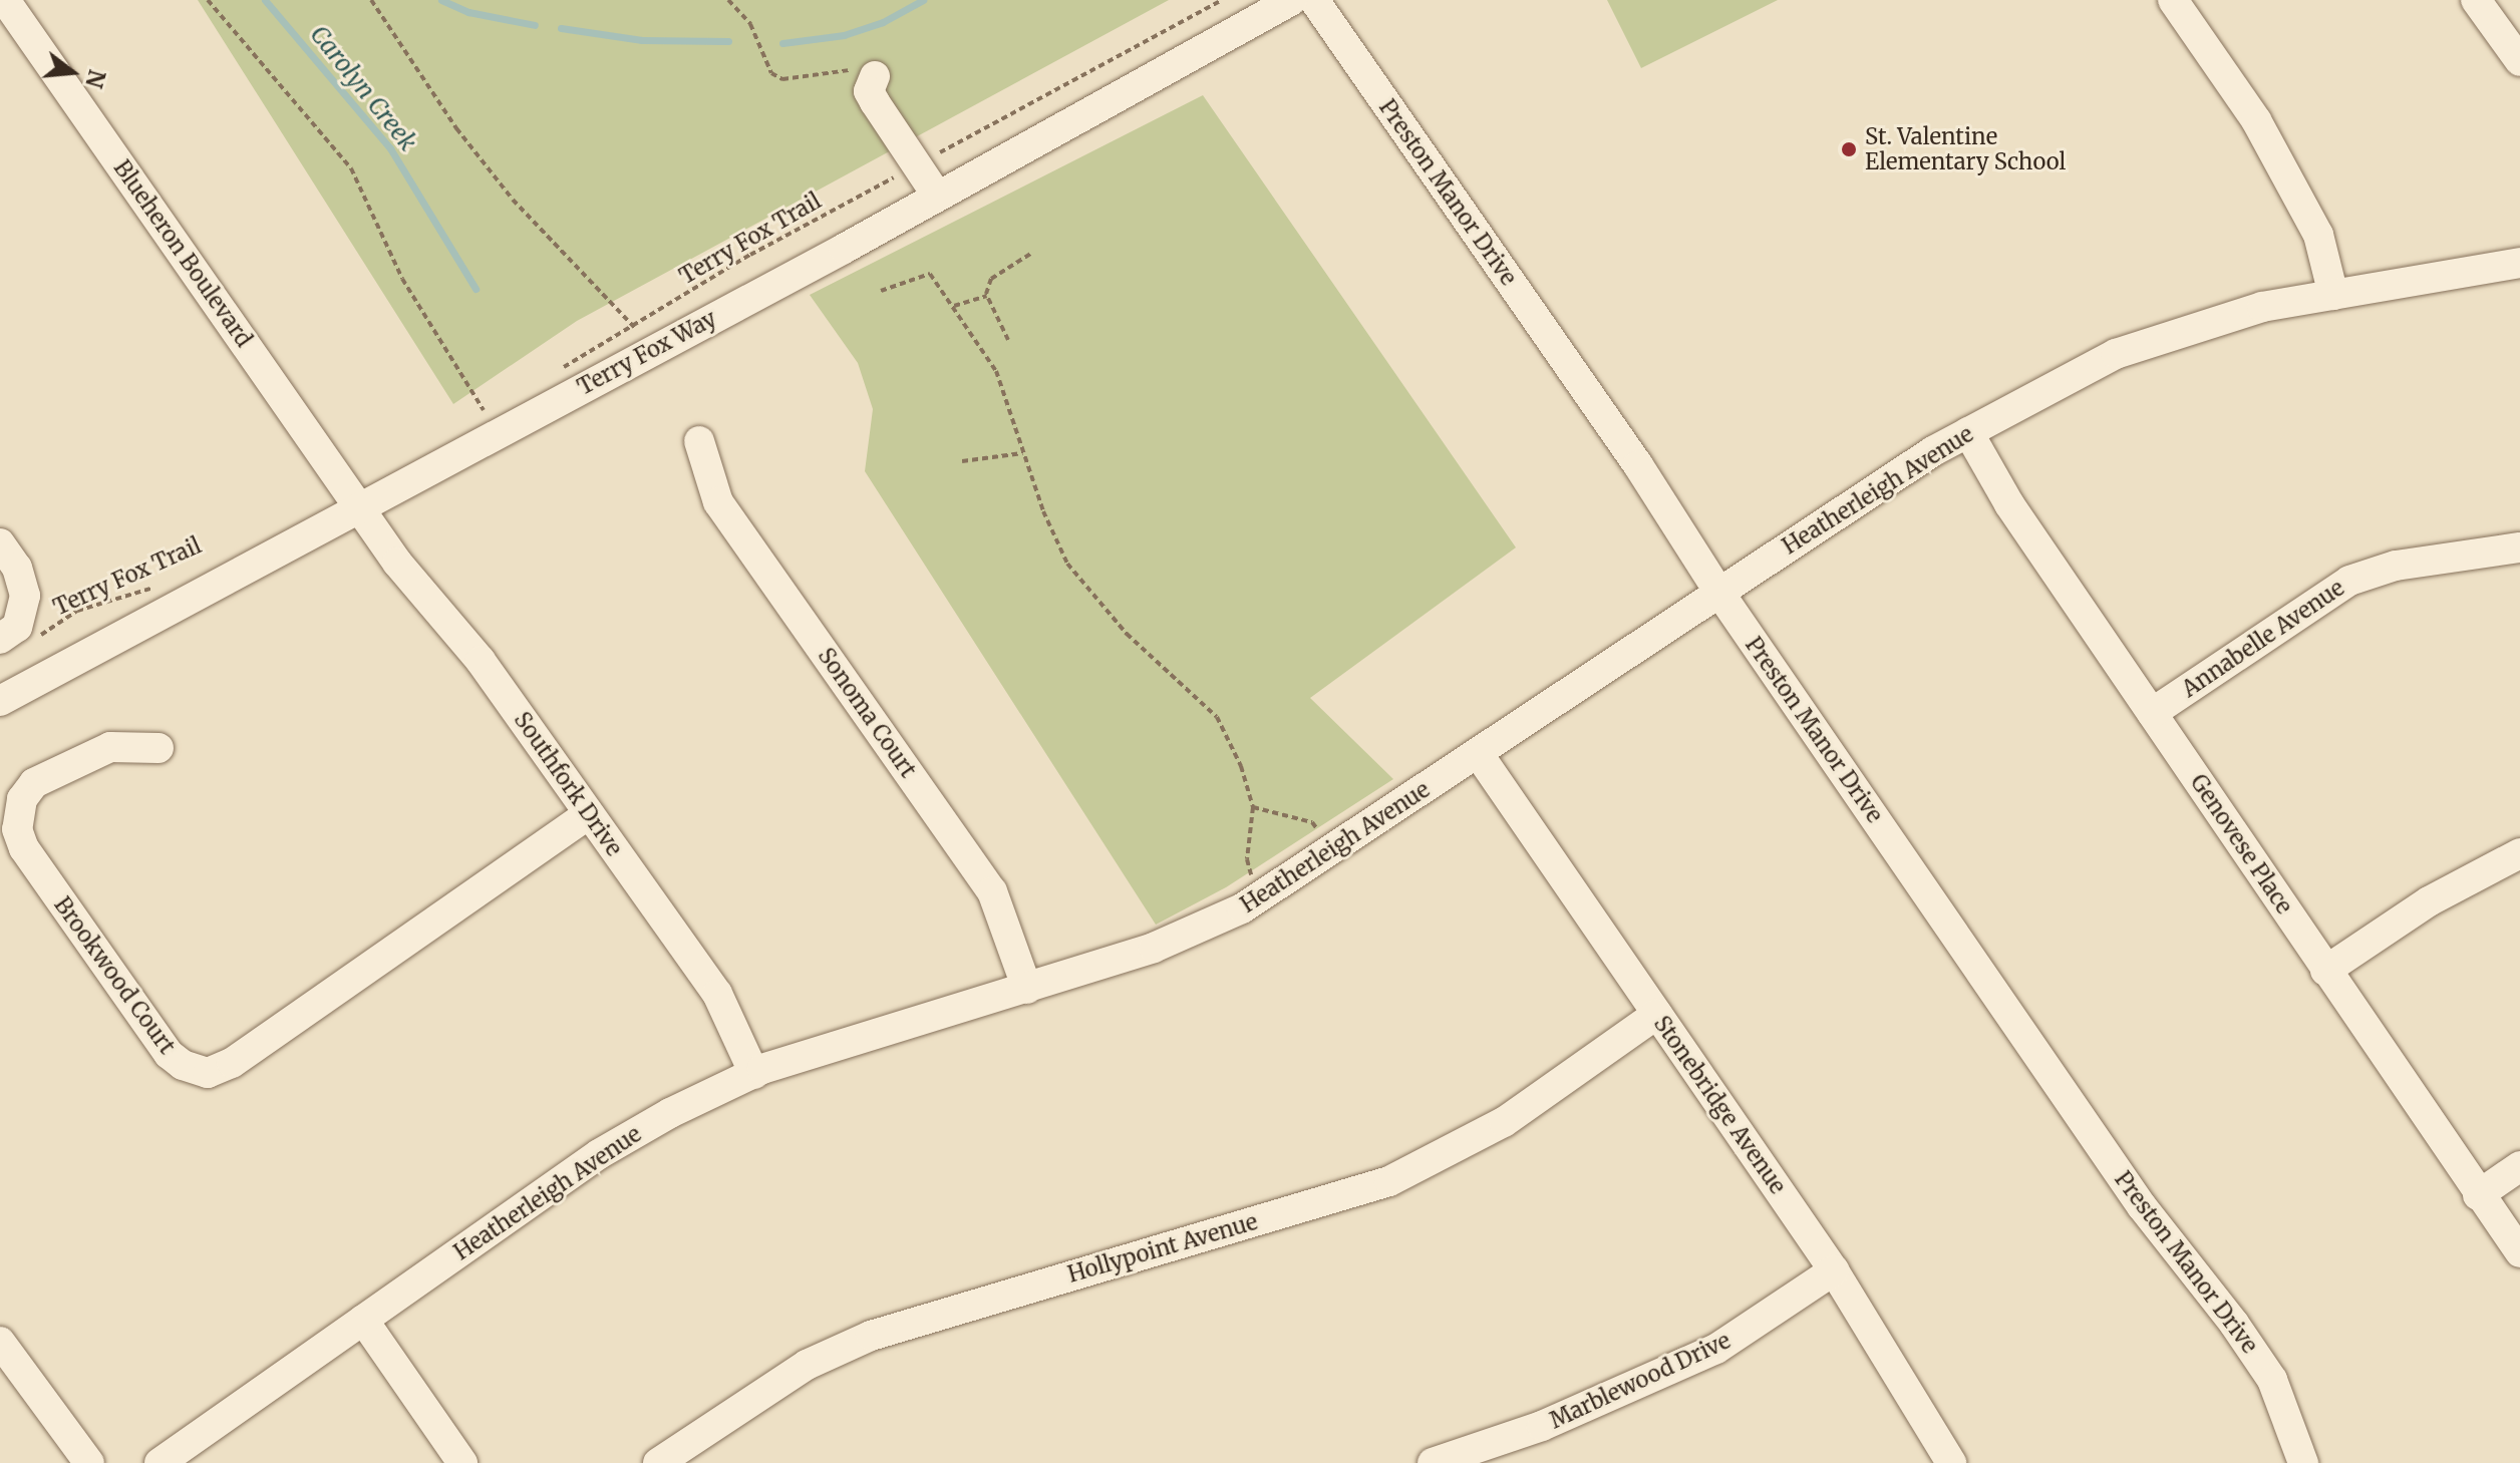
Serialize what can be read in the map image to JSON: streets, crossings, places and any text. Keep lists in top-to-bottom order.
{
  "streets": {
    "street": [
      "Preston Manor Drive",
      "Blueheron Boulevard",
      "Terry Fox Way",
      "Heatherleigh Avenue",
      "Annabelle Avenue",
      "Sonoma Court",
      "Southfork Drive",
      "Genovese Place",
      "Brookwood Court",
      "Stonebridge Avenue",
      "Hollypoint Avenue",
      "Marblewood Drive"
    ],
    "path": ["Terry Fox Trail"]
  },
  "crossings": [
    ["Preston Manor Drive", "Heatherleigh Avenue"],
    ["Terry Fox Trail", "Terry Fox Way"],
    ["Blueheron Boulevard", "Terry Fox Way"],
    ["Blueheron Boulevard", "Southfork Drive"],
    ["Terry Fox Way", "Southfork Drive"],
    ["Heatherleigh Avenue", "Sonoma Court"],
    ["Heatherleigh Avenue", "Southfork Drive"],
    ["Heatherleigh Avenue", "Genovese Place"],
    ["Heatherleigh Avenue", "Stonebridge Avenue"],
    ["Annabelle Avenue", "Genovese Place"],
    ["Southfork Drive", "Brookwood Court"],
    ["Stonebridge Avenue", "Hollypoint Avenue"],
    ["Stonebridge Avenue", "Marblewood Drive"]
  ],
  "water": ["Carolyn Creek"],
  "places": ["St. Valentine Elementary School"],
  "north": "right"
}
